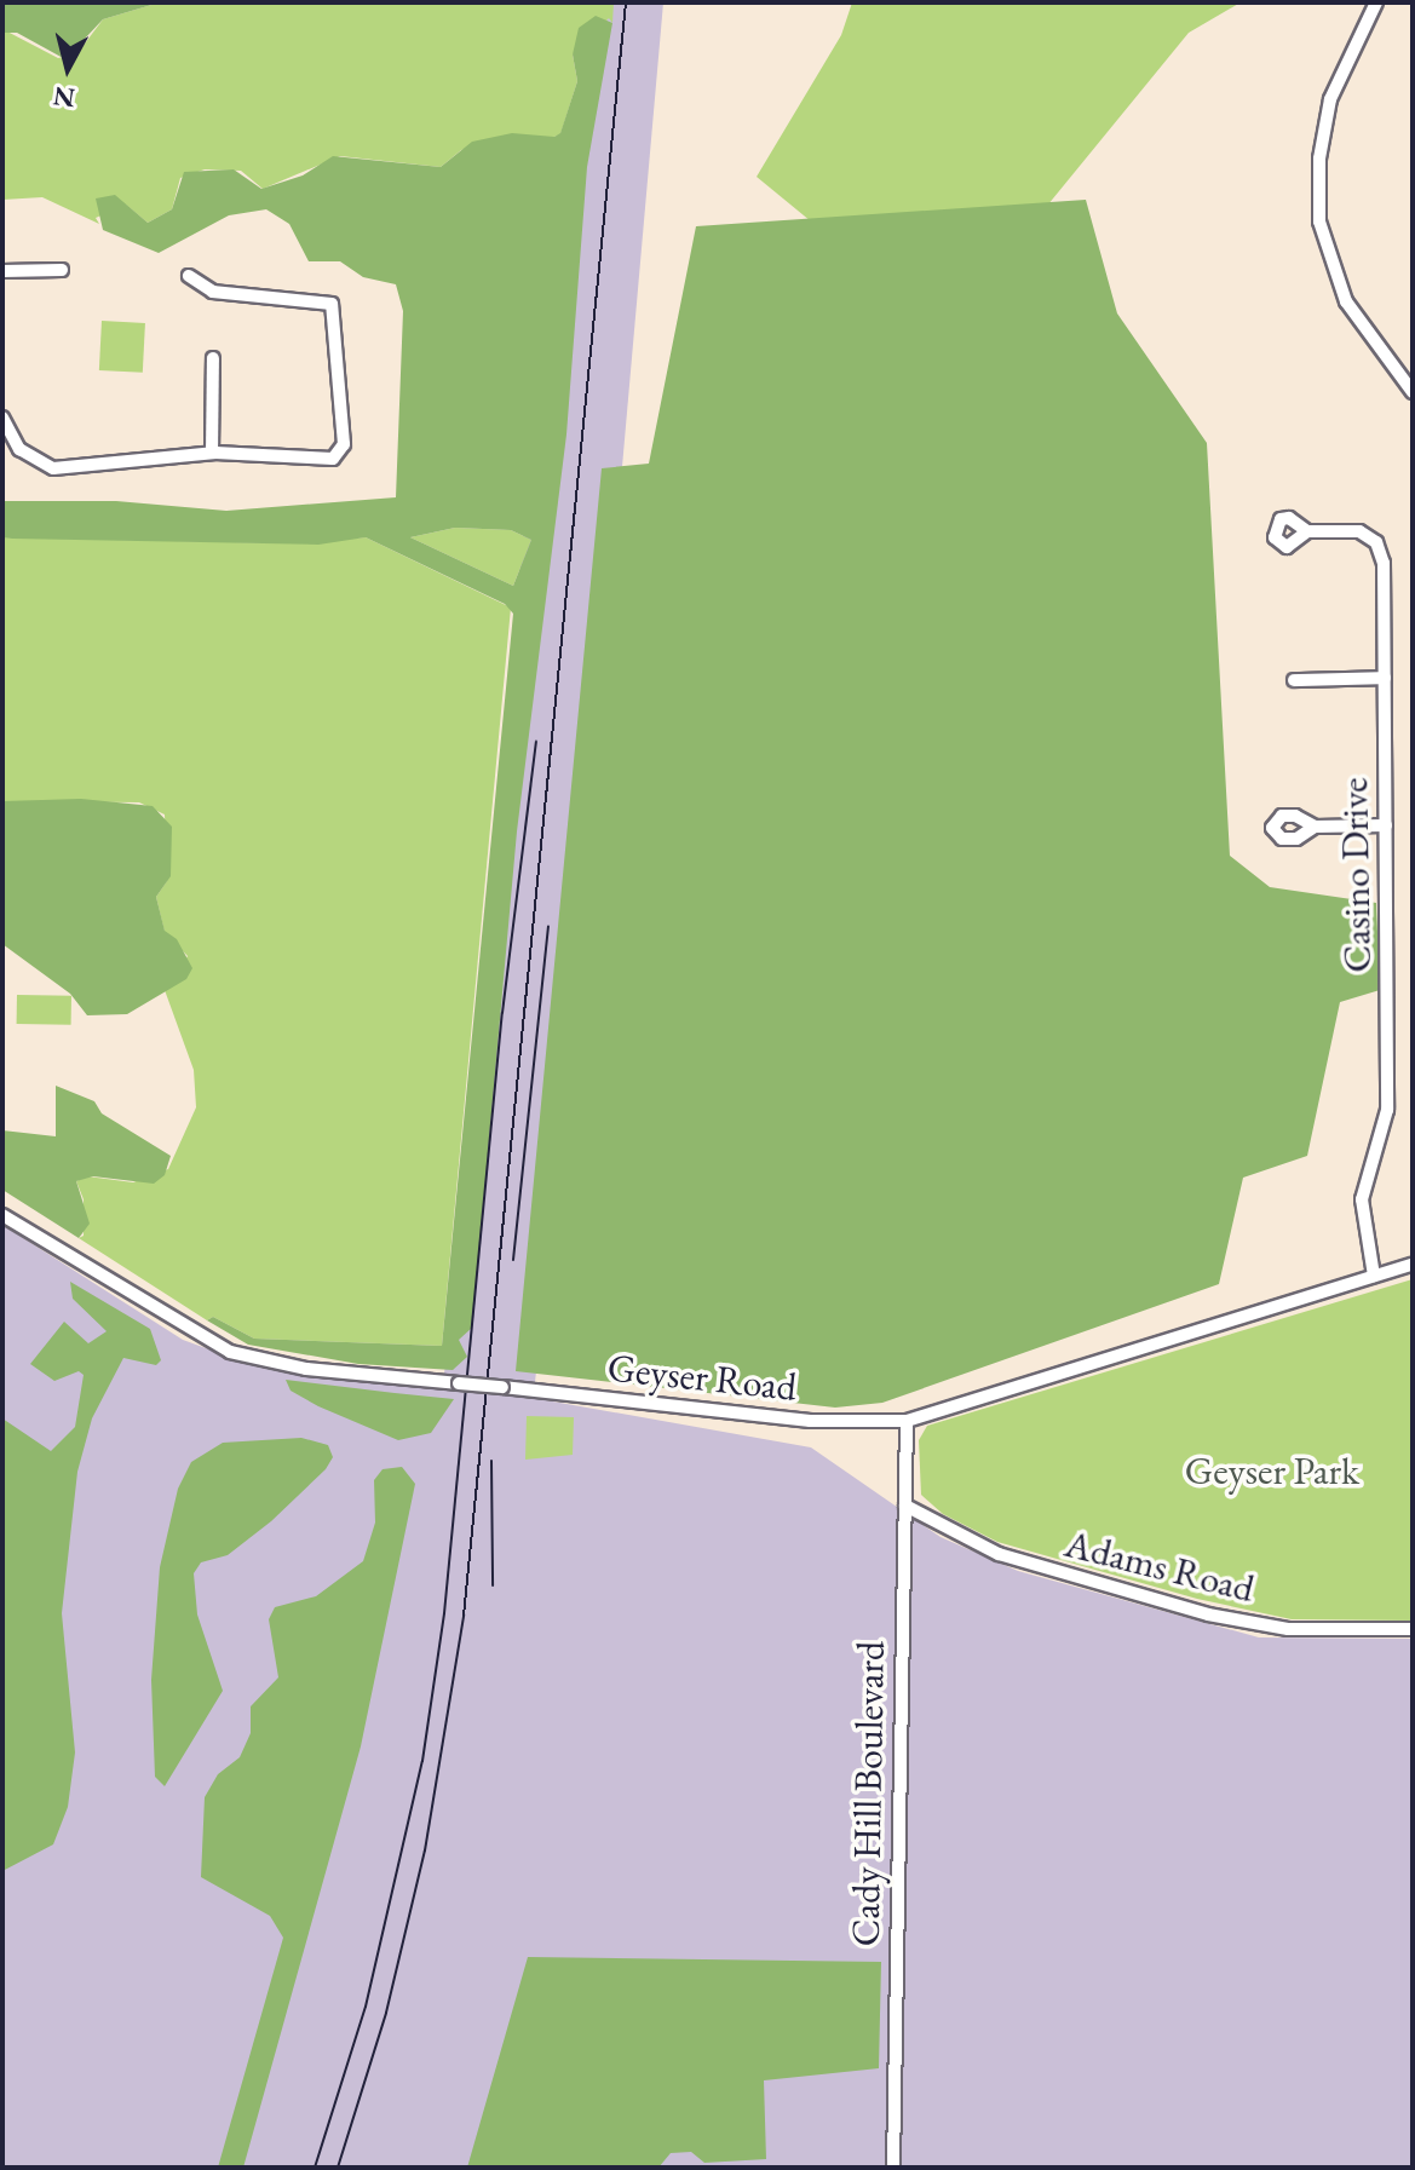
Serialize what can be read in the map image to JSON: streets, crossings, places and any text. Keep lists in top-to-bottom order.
{
  "streets": {
    "street": [
      "Casino Drive",
      "Geyser Road",
      "Adams Road",
      "Cady Hill Boulevard"
    ]
  },
  "crossings": [
    ["Casino Drive", "Geyser Road"],
    ["Geyser Road", "Cady Hill Boulevard"],
    ["Adams Road", "Cady Hill Boulevard"]
  ],
  "parks": ["Geyser Park"],
  "north": "bottom"
}
